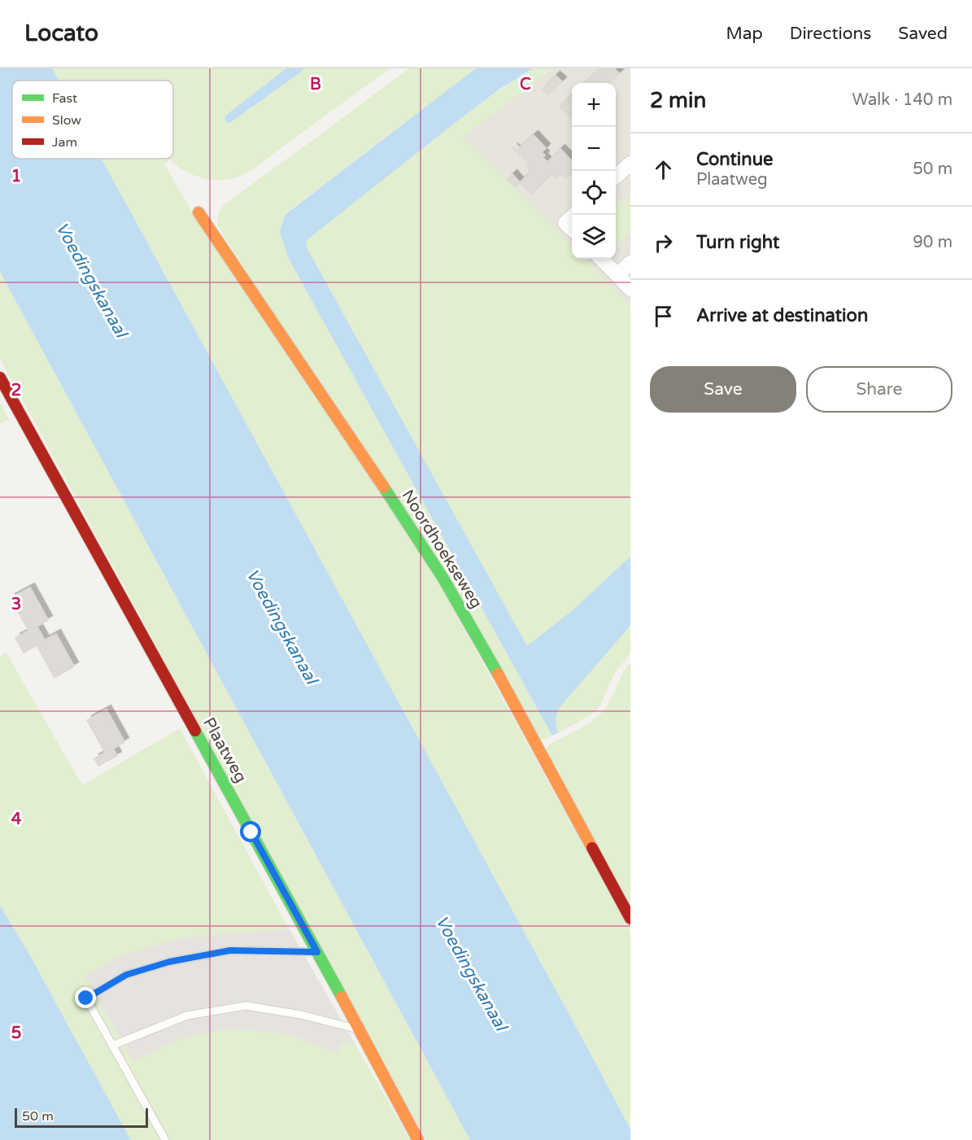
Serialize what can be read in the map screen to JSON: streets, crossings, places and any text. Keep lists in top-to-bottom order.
{
  "streets": {
    "street": ["Noordhoekseweg", "Plaatweg"]
  },
  "water": ["Voedingskanaal"],
  "legend": ["Fast", "Slow", "Jam"],
  "scale_bar": "50 m",
  "page": {
    "header": "Locato",
    "nav": ["Map", "Directions", "Saved"],
    "heading": ["2 min", "Walk · 140 m"],
    "map_buttons": ["+", "−"],
    "list": [
      ["Continue", "Plaatweg", "50 m"],
      ["Turn right", "90 m"],
      "Arrive at destination"
    ],
    "buttons": ["Save", "Share"],
    "scale": "50 m"
  },
  "grid": {
    "columns": ["B", "C"],
    "rows": [
      "1",
      "2",
      "3",
      "4",
      "5"
    ]
  }
}
